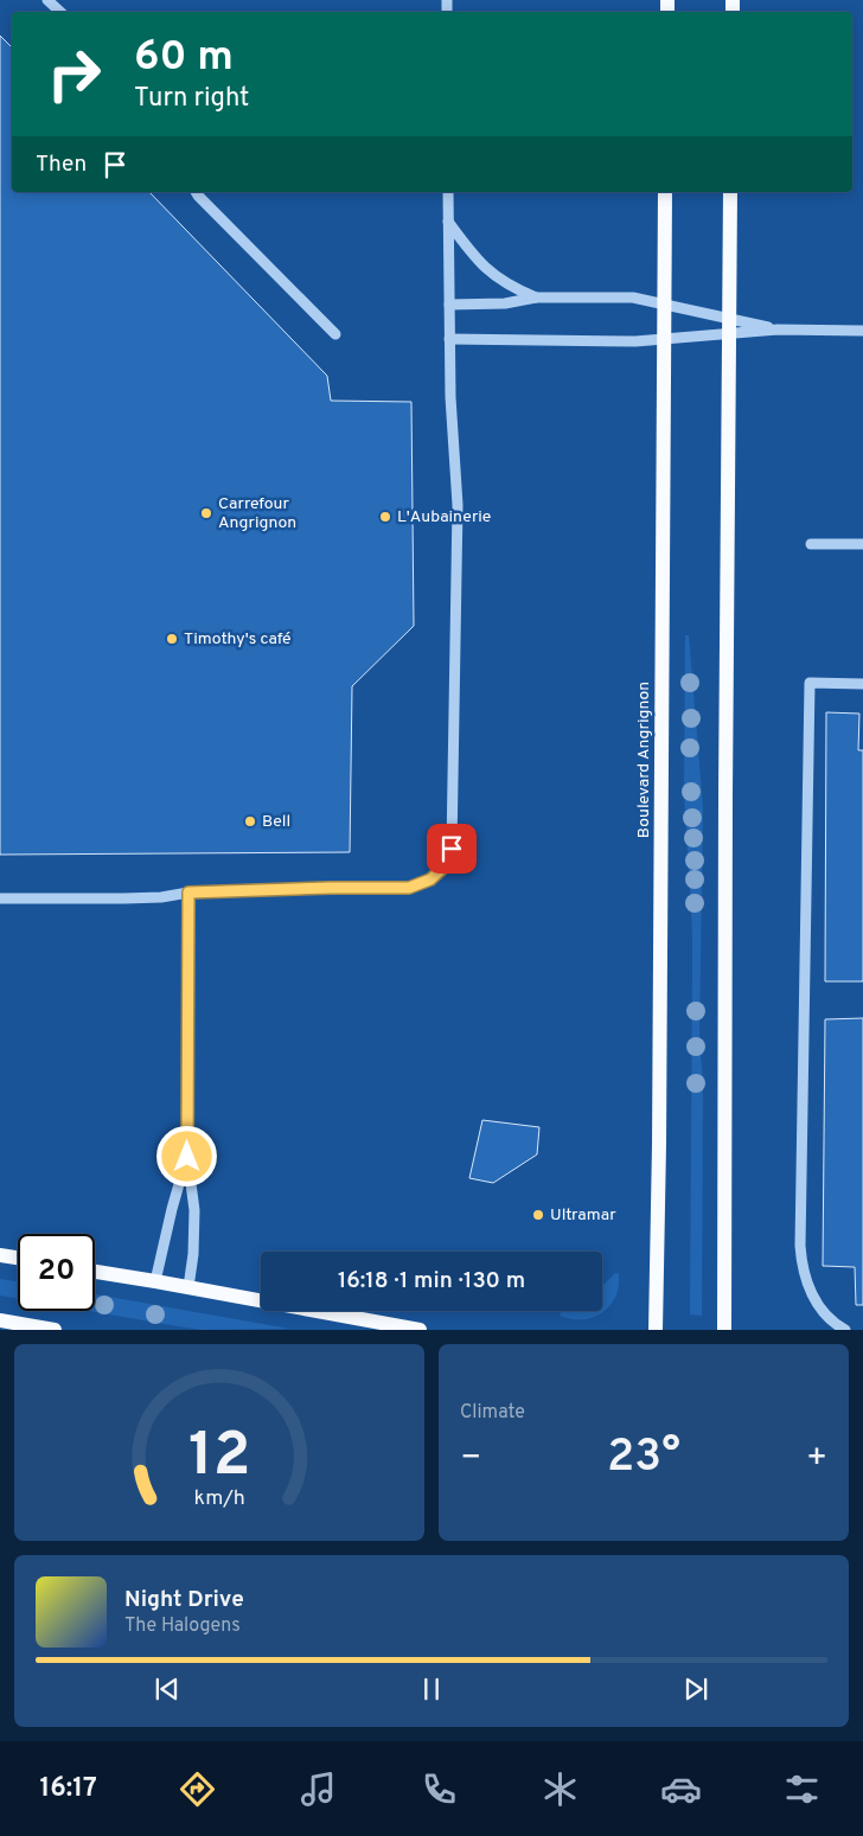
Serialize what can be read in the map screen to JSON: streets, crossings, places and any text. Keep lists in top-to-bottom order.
{
  "streets": {
    "main road": ["Boulevard Angrignon"]
  },
  "places": [
    "Carrefour Angrignon",
    "L'Aubainerie",
    "Timothy's café",
    "Bell",
    "Ultramar"
  ],
  "page": {
    "turn": ["60 m", "Turn right"],
    "then": "Then",
    "limit": "20",
    "trip": "16:18 · 1 min · 130 m",
    "tile": "Climate",
    "heat": ["−", "23°", "+"],
    "song": ["Night Drive", "The Halogens"],
    "tabs": "16:17",
    "gauge": ["12", "km/h"]
  }
}
